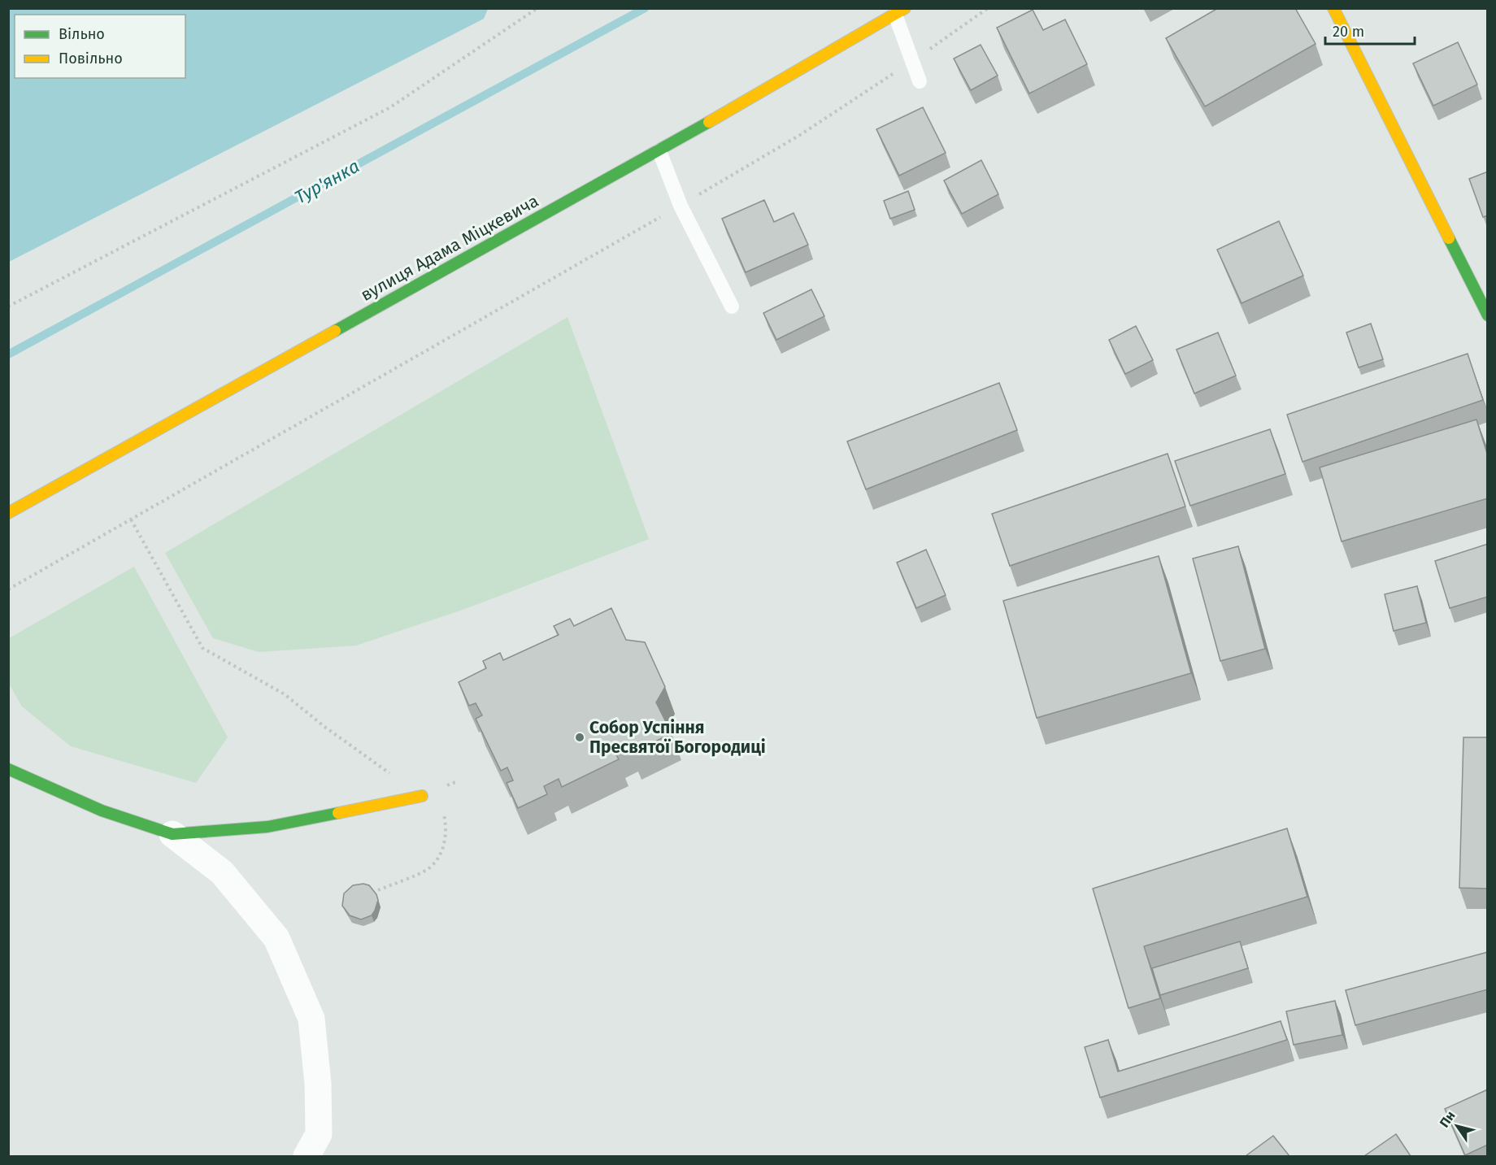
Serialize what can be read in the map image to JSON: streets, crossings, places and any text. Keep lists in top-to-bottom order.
{
  "streets": {
    "main road": ["вулиця Адама Міцкевича"]
  },
  "water": ["Тур'янка"],
  "places": ["Собор Успіння Пресвятої Богородиці"],
  "legend": ["Вільно", "Повільно"],
  "scale_bar": "20 m",
  "north": "top left"
}
